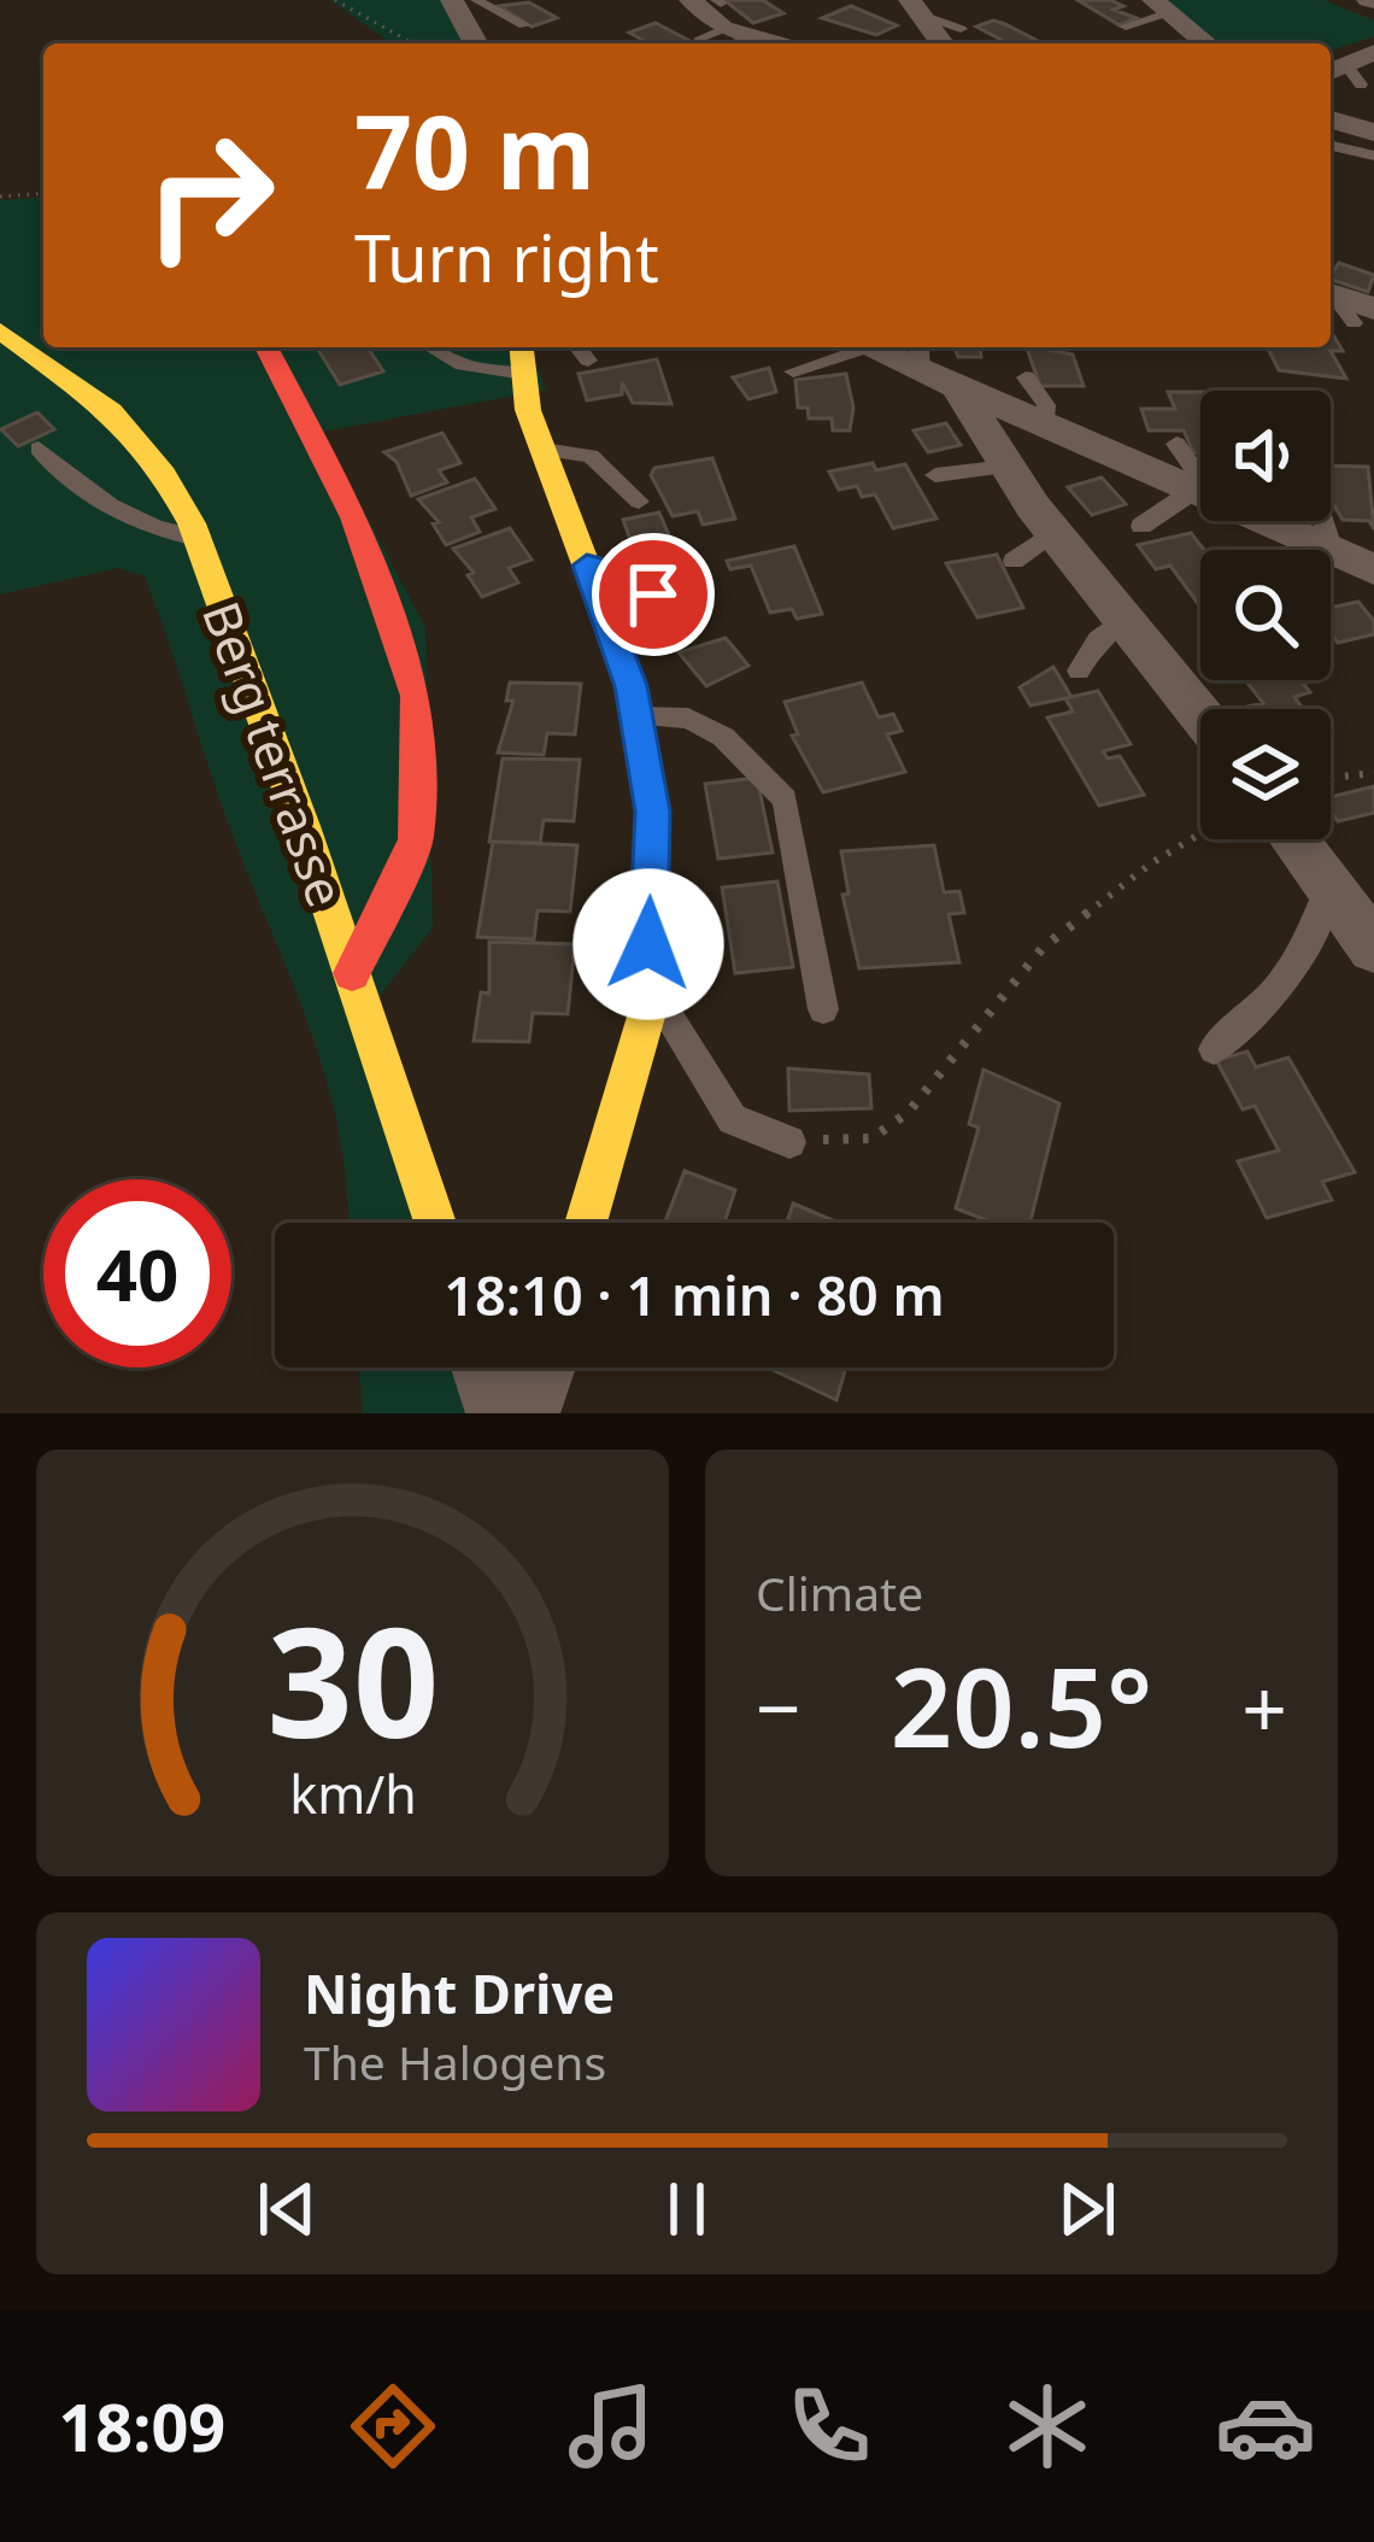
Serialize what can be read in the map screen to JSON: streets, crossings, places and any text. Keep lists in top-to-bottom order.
{
  "streets": {
    "street": ["Berg terrasse"]
  },
  "page": {
    "turn": ["70 m", "Turn right"],
    "limit": "40",
    "trip": "18:10 · 1 min · 80 m",
    "tile": "Climate",
    "heat": ["−", "20.5°", "+"],
    "song": ["Night Drive", "The Halogens"],
    "tabs": "18:09",
    "gauge": ["30", "km/h"]
  }
}
